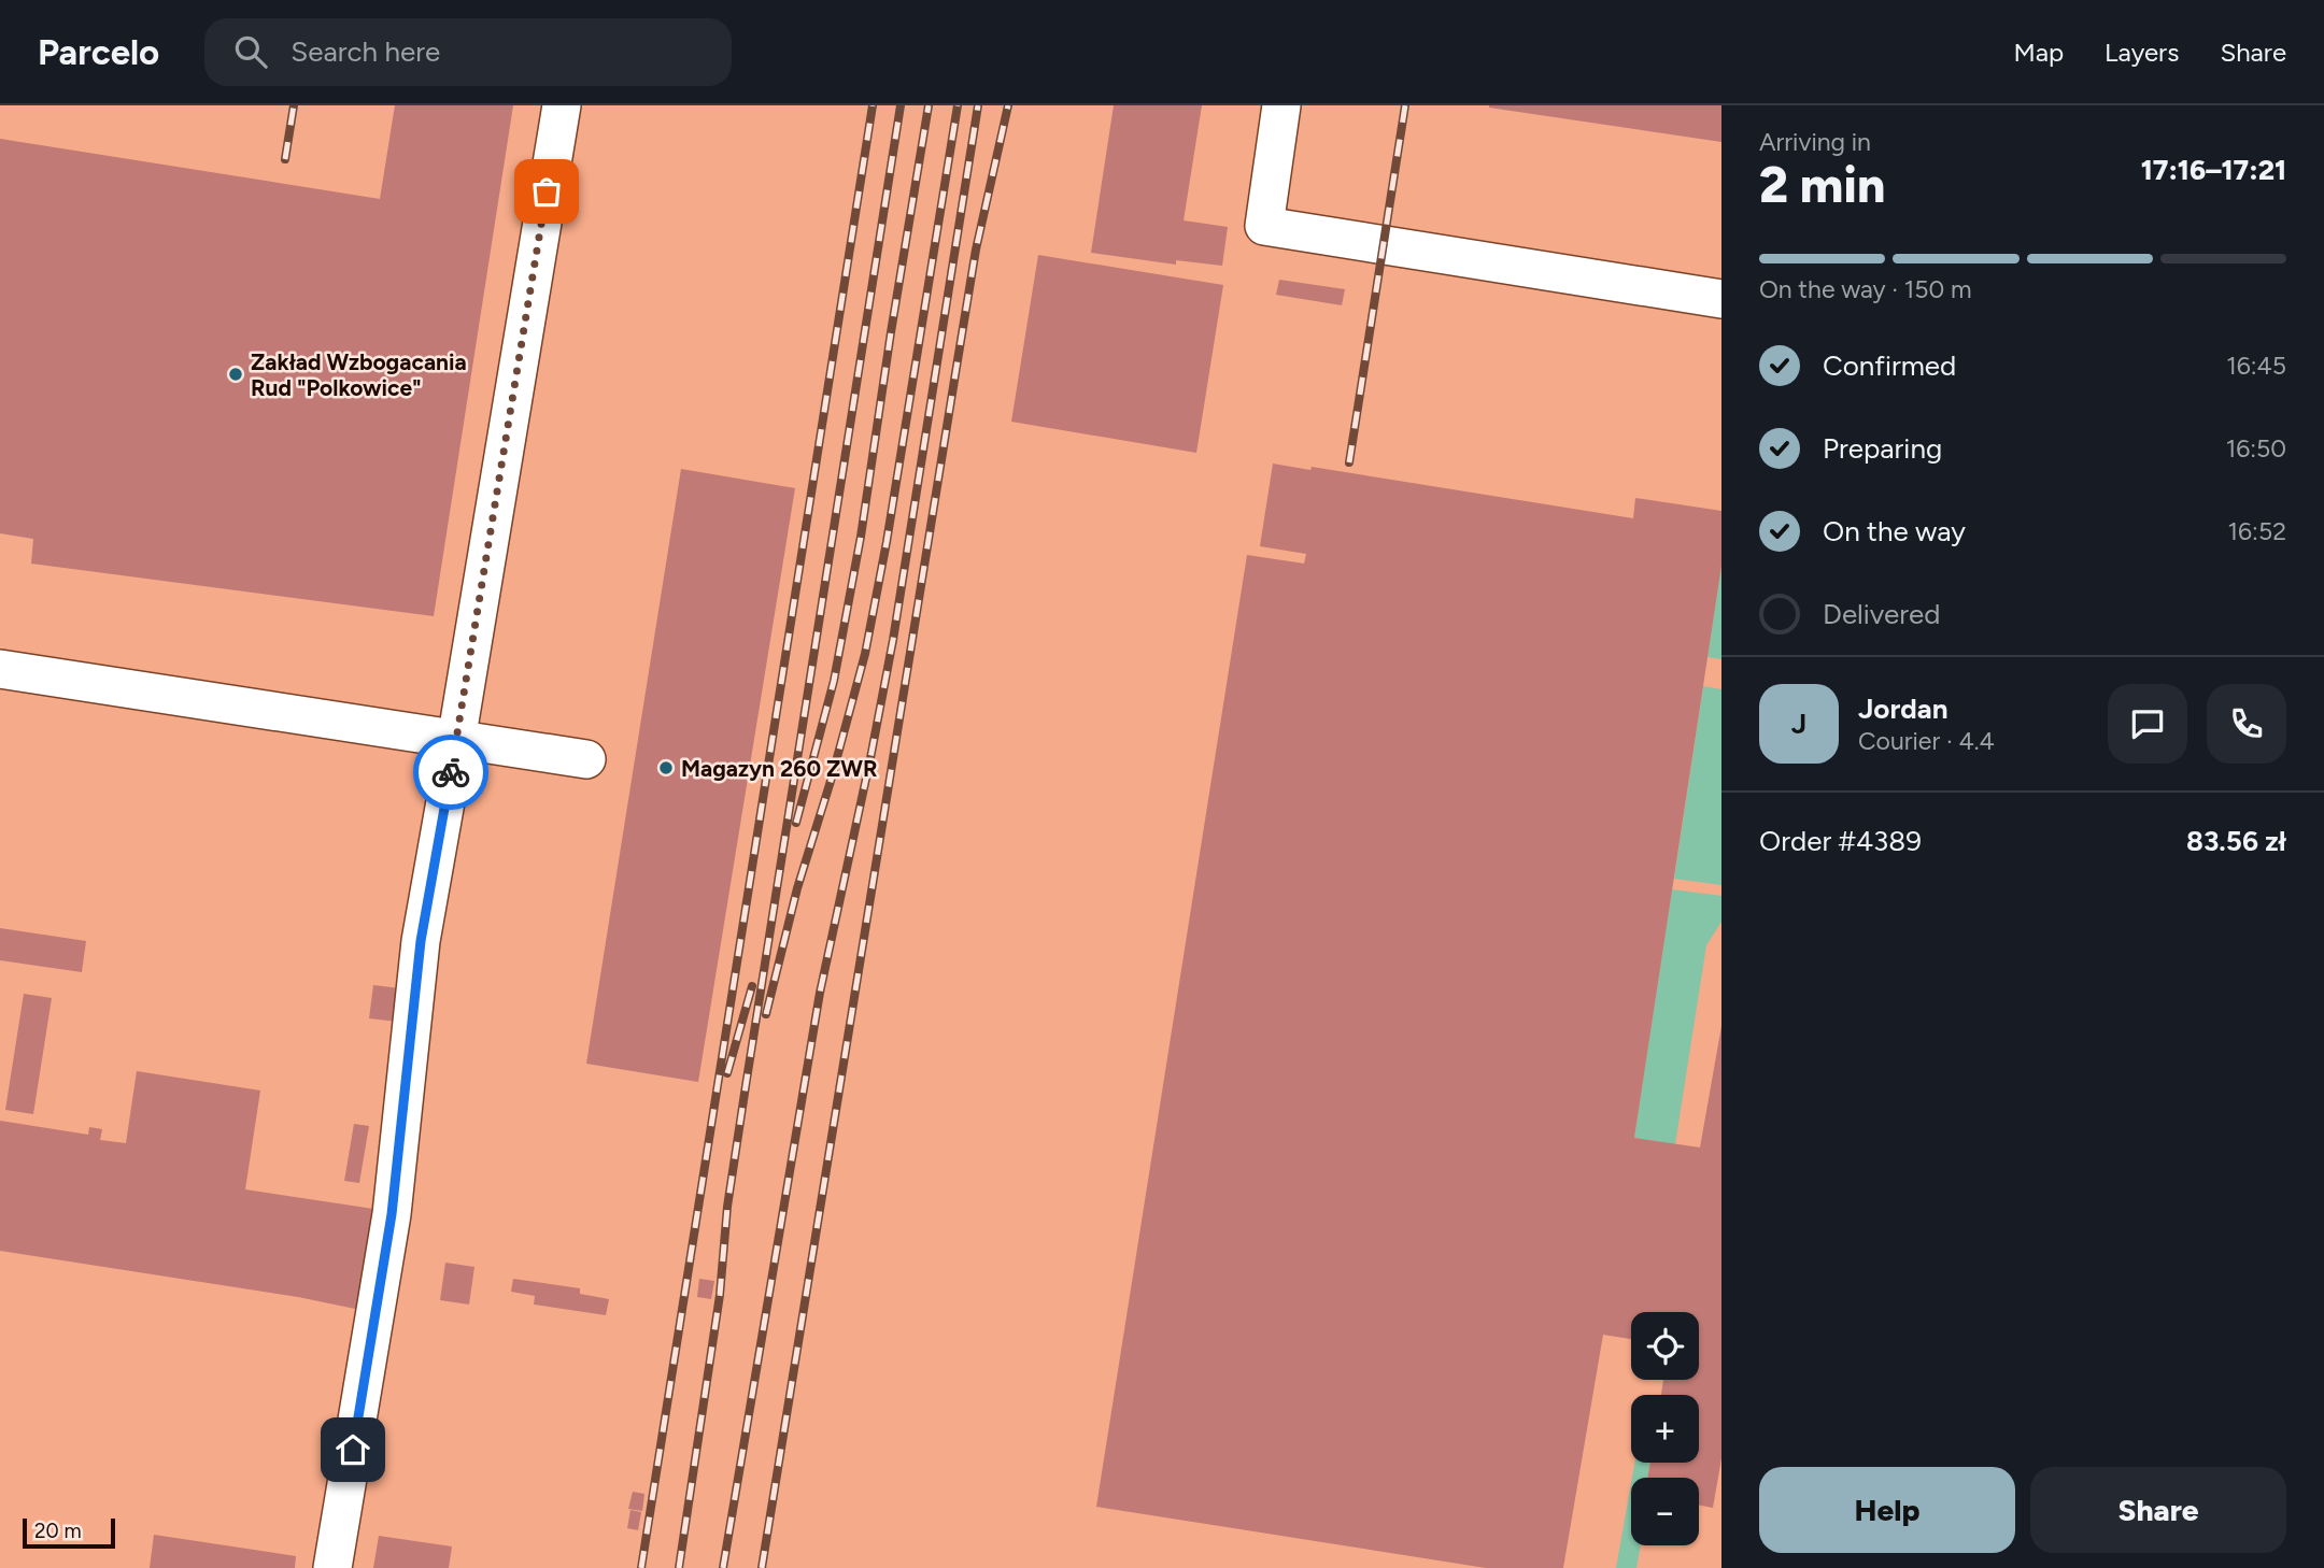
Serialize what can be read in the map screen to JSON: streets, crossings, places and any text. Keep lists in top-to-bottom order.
{
  "places": ["Zakład Wzbogacania Rud \"Polkowice\"", "Magazyn 260 ZWR"],
  "scale_bar": "20 m",
  "page": {
    "header": "Parcelo",
    "search": "Search here",
    "nav": ["Map", "Layers", "Share"],
    "heading": ["2 min", "Arriving in", "17:16–17:21"],
    "panel": [
      "Jordan",
      "Courier · 4.4",
      "Order #4389",
      "83.56 zł"
    ],
    "bar": "On the way · 150 m",
    "list": [
      ["Confirmed", "16:45"],
      ["Preparing", "16:50"],
      ["On the way", "16:52"],
      "Delivered"
    ],
    "round": "J",
    "map_buttons": ["+", "−"],
    "buttons": ["Help", "Share"],
    "scale": "20 m"
  }
}
